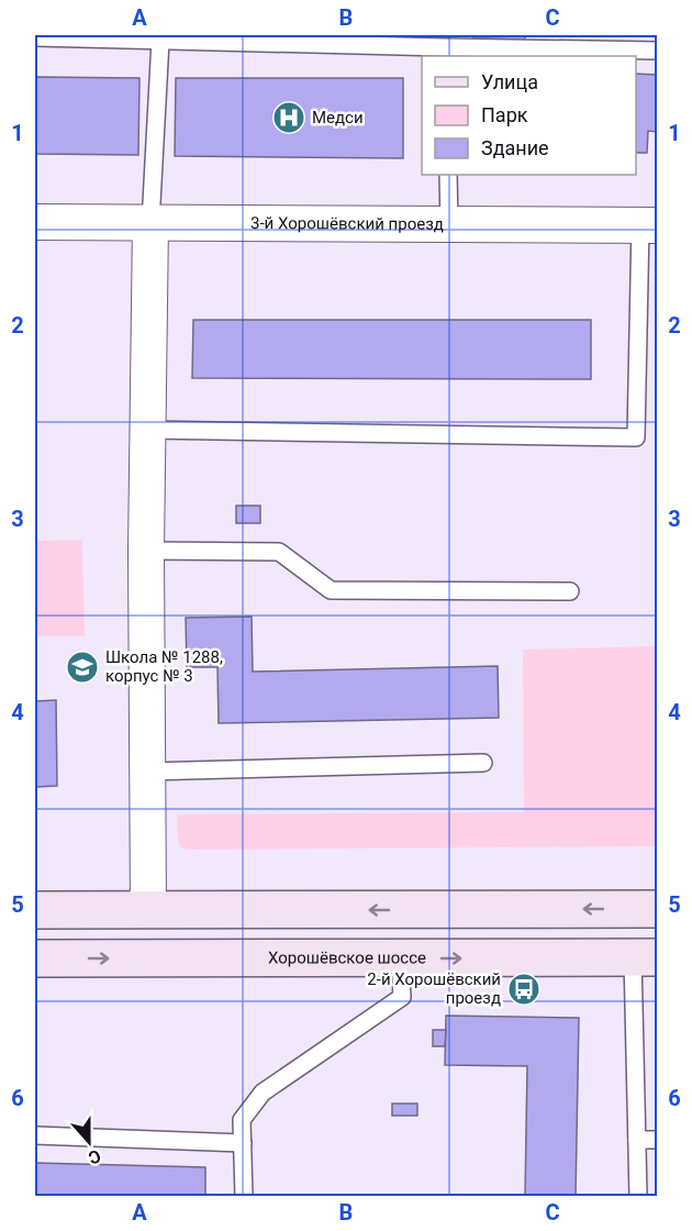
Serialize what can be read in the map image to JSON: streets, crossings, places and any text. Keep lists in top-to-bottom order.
{
  "streets": {
    "main road": ["Хорошёвское шоссе"],
    "street": ["3-й Хорошёвский проезд"]
  },
  "places": {
    "hospital": ["Медси"],
    "school or university": ["Школа № 1288, корпус № 3"],
    "bus stop": ["2-й Хорошёвский проезд"]
  },
  "legend": ["Улица", "Парк", "Здание"],
  "north": "bottom",
  "grid": {
    "columns": ["A", "B", "C"],
    "rows": [
      "1",
      "2",
      "3",
      "4",
      "5",
      "6"
    ]
  }
}
